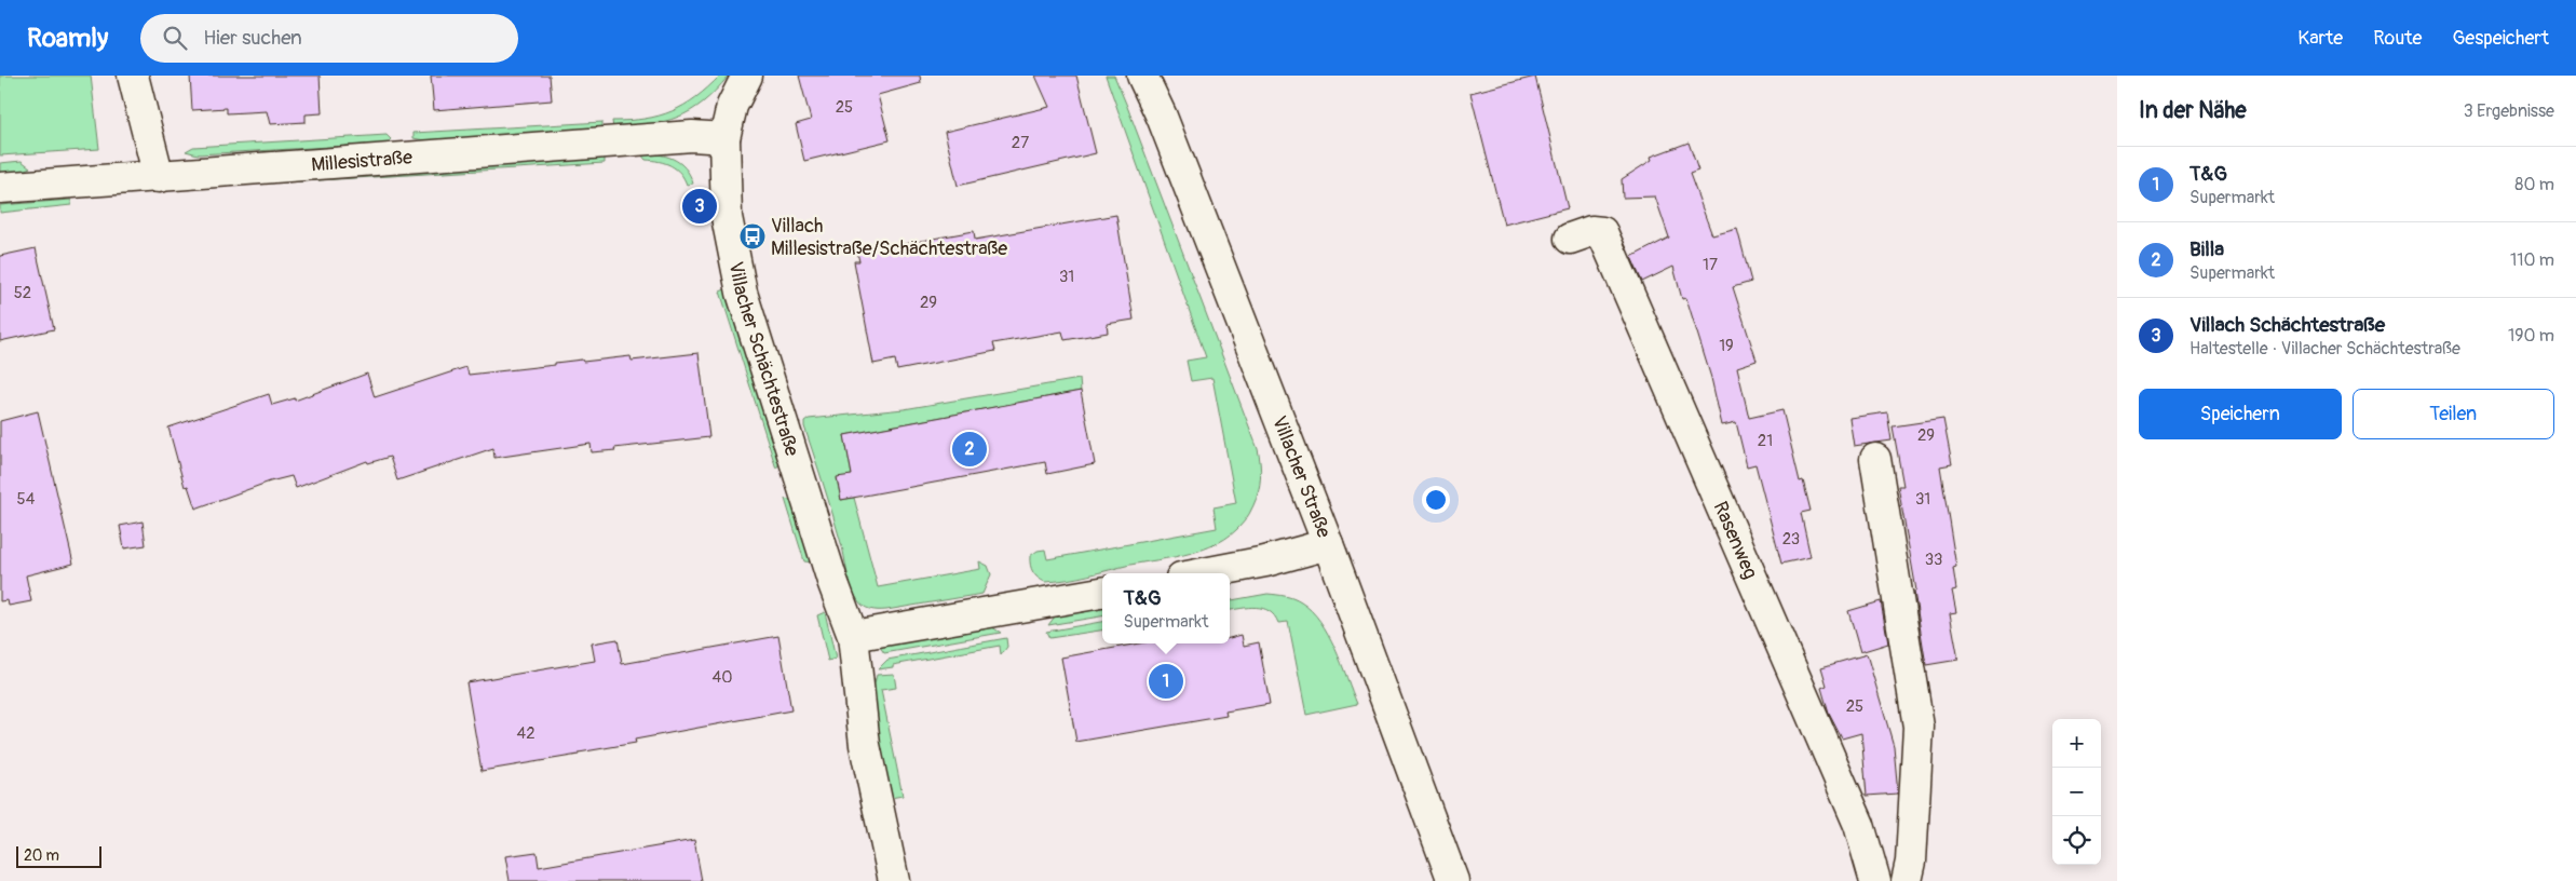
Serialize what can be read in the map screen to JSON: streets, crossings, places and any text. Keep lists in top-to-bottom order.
{
  "streets": {
    "street": [
      "Millesistraße",
      "Villacher Schächtestraße",
      "Villacher Straße",
      "Rasenweg"
    ]
  },
  "crossings": [
    ["Millesistraße", "Villacher Schächtestraße"]
  ],
  "places": {
    "bus stop": ["Villach Millesistraße/Schächtestraße"]
  },
  "house_numbers": [
    "25",
    "27",
    "17",
    "31",
    "52",
    "29",
    "19",
    "29",
    "21",
    "54",
    "31",
    "23",
    "33",
    "40",
    "25",
    "42"
  ],
  "scale_bar": "20 m",
  "page": {
    "header": "Roamly",
    "search": "Hier suchen",
    "nav": ["Karte", "Route", "Gespeichert"],
    "heading": ["In der Nähe", "3 Ergebnisse"],
    "list": [
      {
        "mark": "1",
        "name": "T&G",
        "note": "Supermarkt",
        "value": "80 m"
      },
      {
        "mark": "2",
        "name": "Billa",
        "note": "Supermarkt",
        "value": "110 m"
      },
      {
        "mark": "3",
        "name": "Villach Schächtestraße",
        "note": "Haltestelle · Villacher Schächtestraße",
        "value": "190 m"
      }
    ],
    "pins": ["3", "2", "1"],
    "buttons": ["Speichern", "Teilen"],
    "popup": ["T&G", "Supermarkt"],
    "map_buttons": ["+", "−"],
    "scale": "20 m"
  }
}
